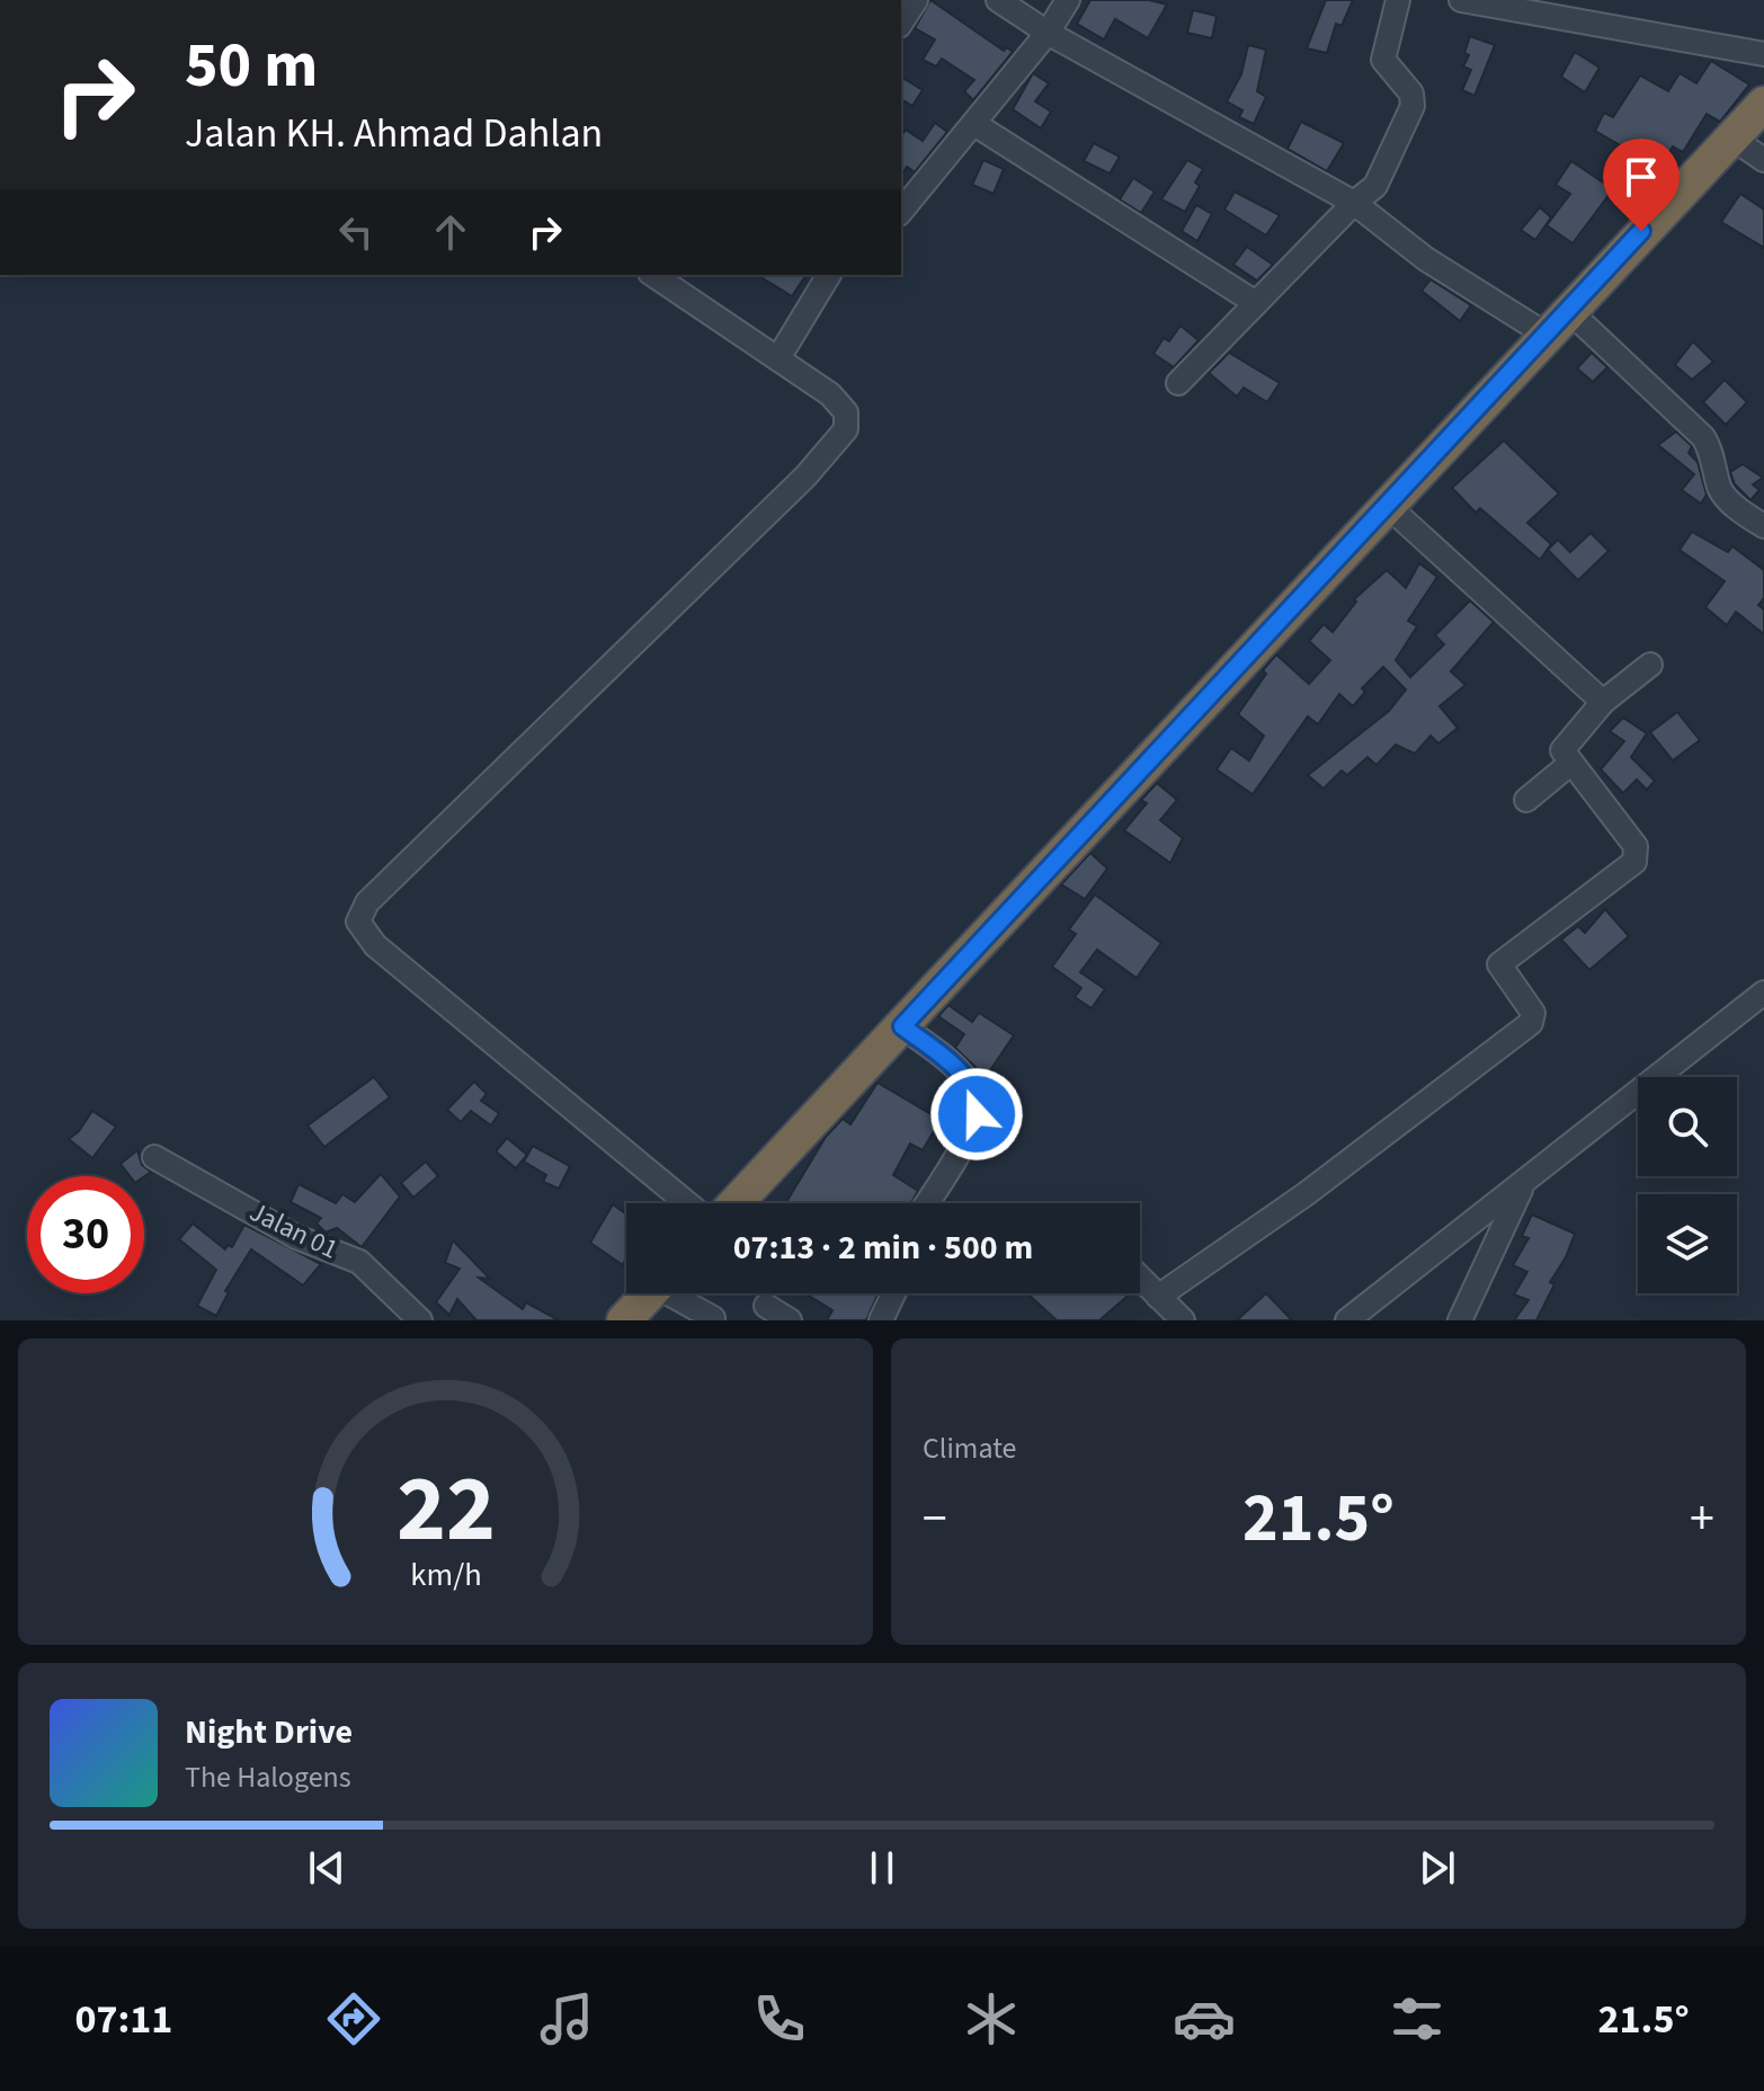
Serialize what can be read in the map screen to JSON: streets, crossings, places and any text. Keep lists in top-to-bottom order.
{
  "streets": {
    "street": ["Jalan 01"]
  },
  "page": {
    "turn": ["50 m", "Jalan KH. Ahmad Dahlan"],
    "limit": "30",
    "trip": "07:13 · 2 min · 500 m",
    "tile": "Climate",
    "heat": ["−", "21.5°", "+"],
    "song": ["Night Drive", "The Halogens"],
    "tabs": ["07:11", "21.5°"],
    "gauge": ["22", "km/h"]
  }
}
